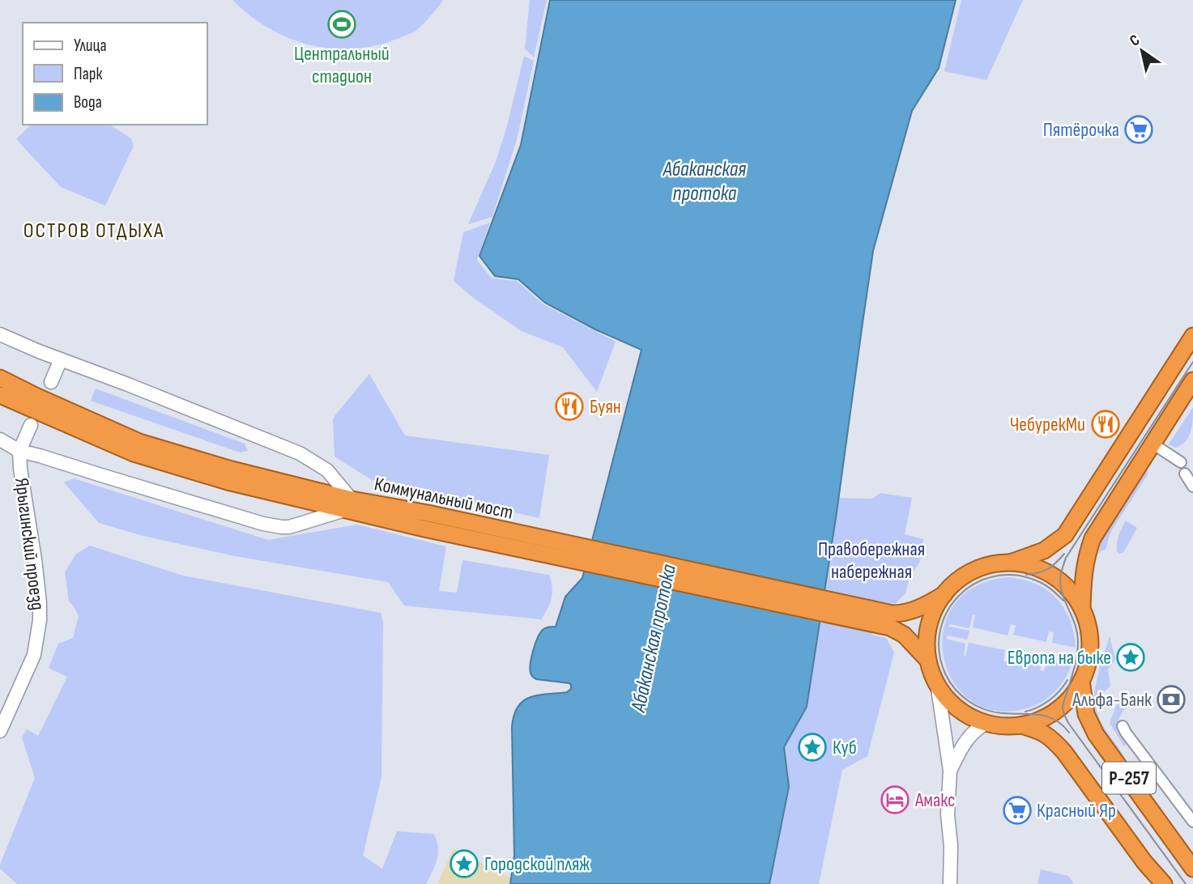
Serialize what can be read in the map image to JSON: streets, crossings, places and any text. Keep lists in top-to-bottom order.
{
  "streets": {
    "highway": ["Коммунальный мост", "Р-257"],
    "main road": ["Ярыгинский проезд"]
  },
  "districts": ["ОСТРОВ ОТДЫХА"],
  "water": ["Абаканская протока"],
  "parks": ["Правобережная набережная"],
  "places": {
    "sports": ["Центральный стадион"],
    "supermarket": ["Пятёрочка", "Красный Яр"],
    "restaurant": ["Буян", "ЧебурекМи"],
    "place": ["Европа на быке", "Куб", "Городской пляж"],
    "bank": ["Альфа-Банк"],
    "hotel": ["Амакс"]
  },
  "legend": ["Улица", "Парк", "Вода"],
  "north": "top left"
}
